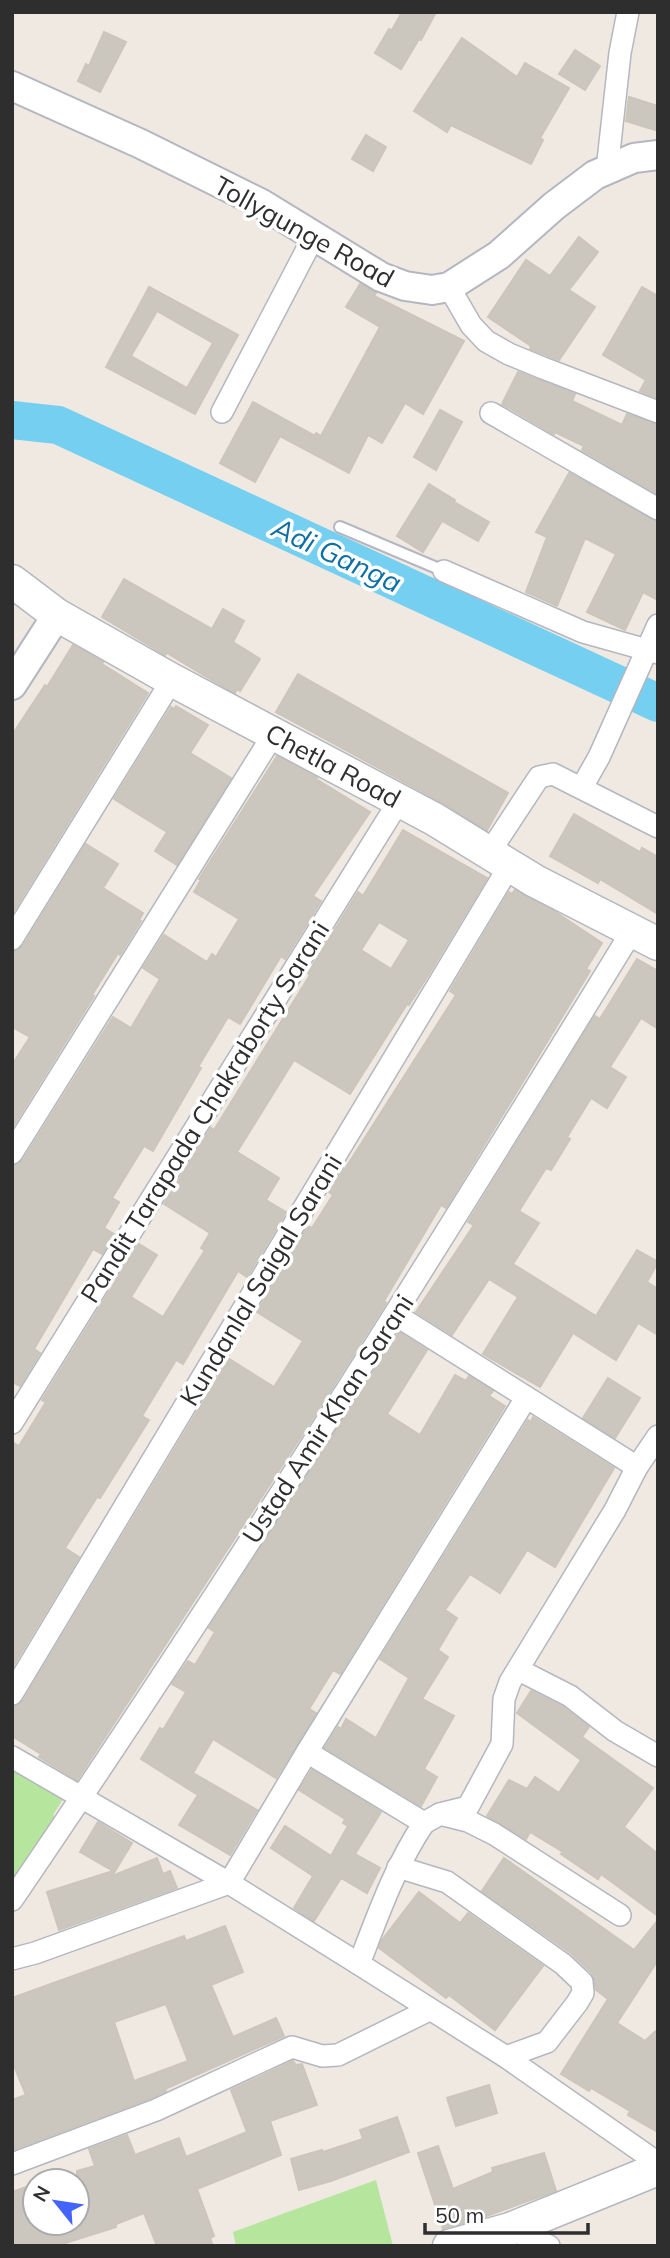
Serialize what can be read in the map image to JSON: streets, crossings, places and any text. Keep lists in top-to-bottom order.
{
  "streets": {
    "main road": ["Chetla Road"],
    "street": [
      "Tollygunge Road",
      "Pandit Tarapada Chakraborty Sarani",
      "Kundanlal Saigal Sarani",
      "Ustad Amir Khan Sarani"
    ]
  },
  "crossings": [
    ["Chetla Road", "Pandit Tarapada Chakraborty Sarani"],
    ["Chetla Road", "Kundanlal Saigal Sarani"],
    ["Chetla Road", "Ustad Amir Khan Sarani"]
  ],
  "water": ["Adi Ganga"],
  "scale_bar": "50 m",
  "north": "top left"
}
